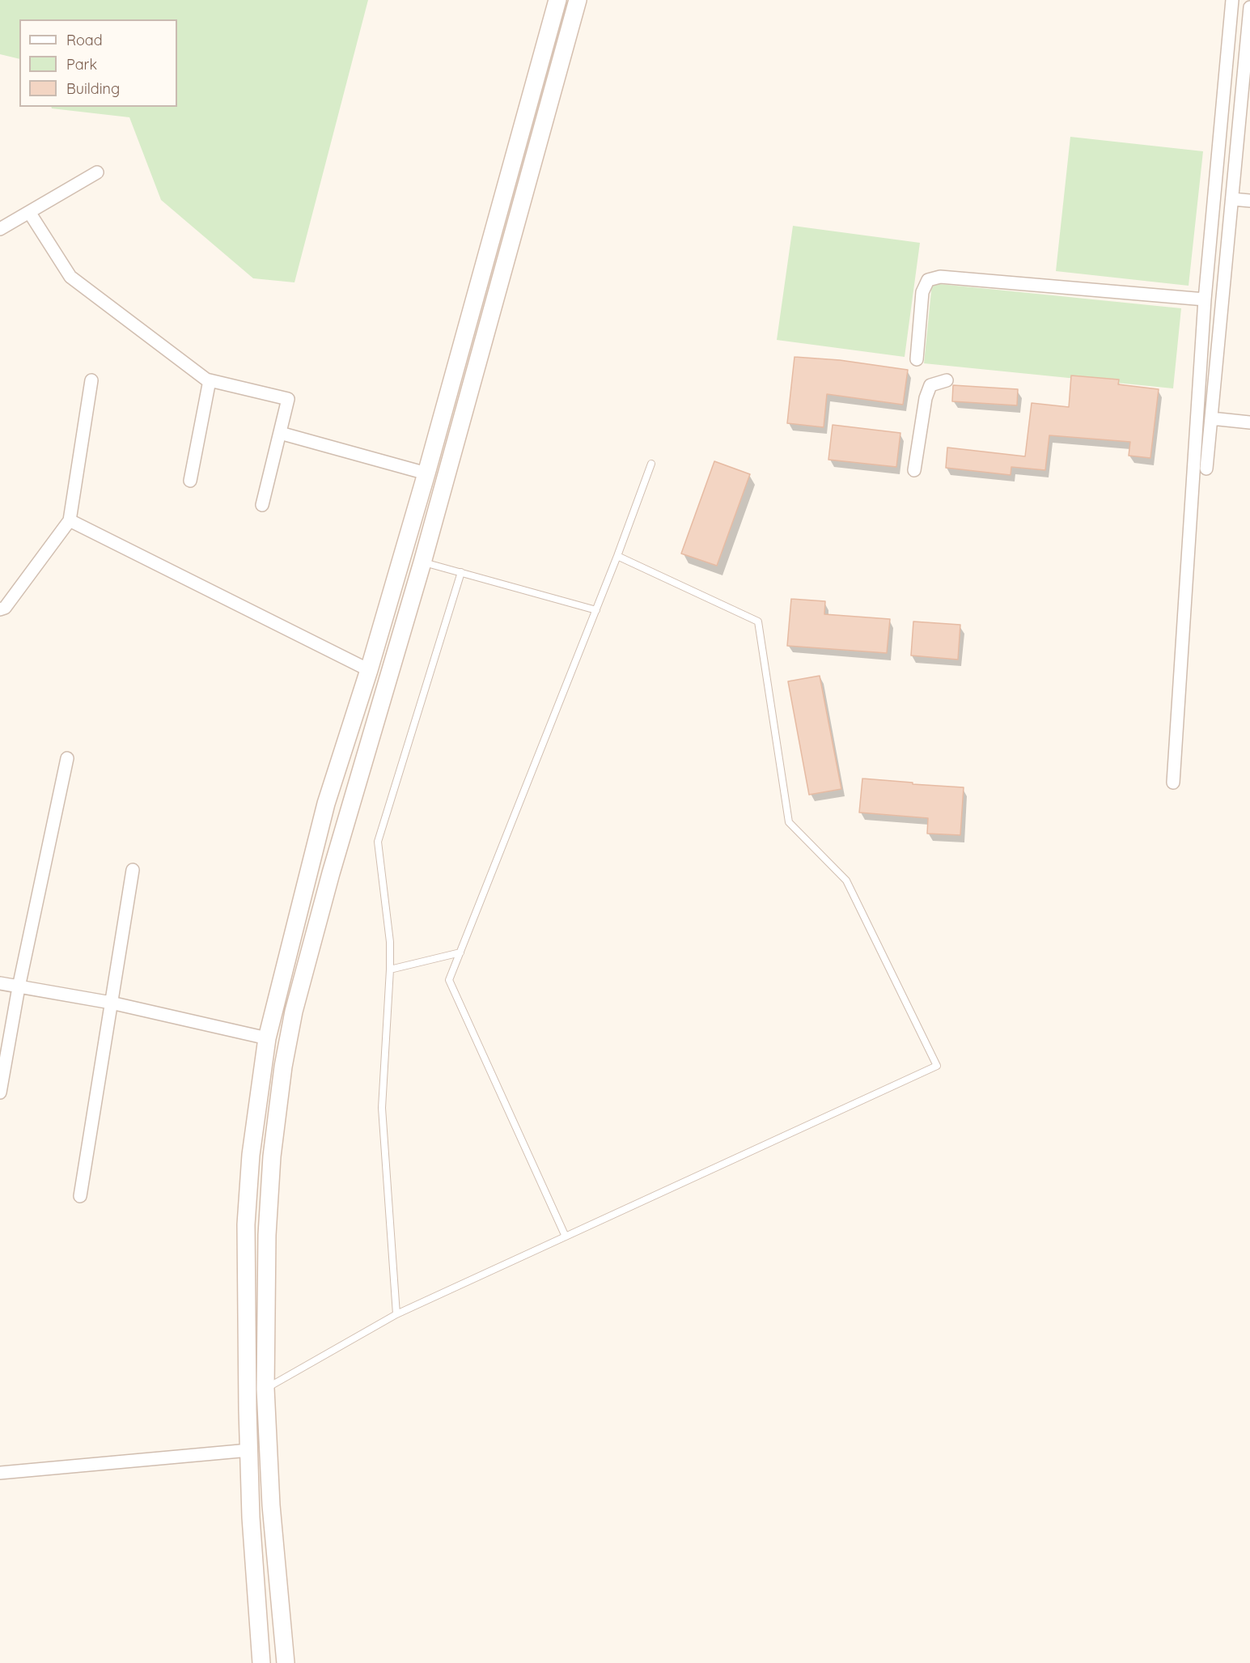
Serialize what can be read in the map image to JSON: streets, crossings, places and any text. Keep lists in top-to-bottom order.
{
  "legend": ["Road", "Park", "Building"]
}
